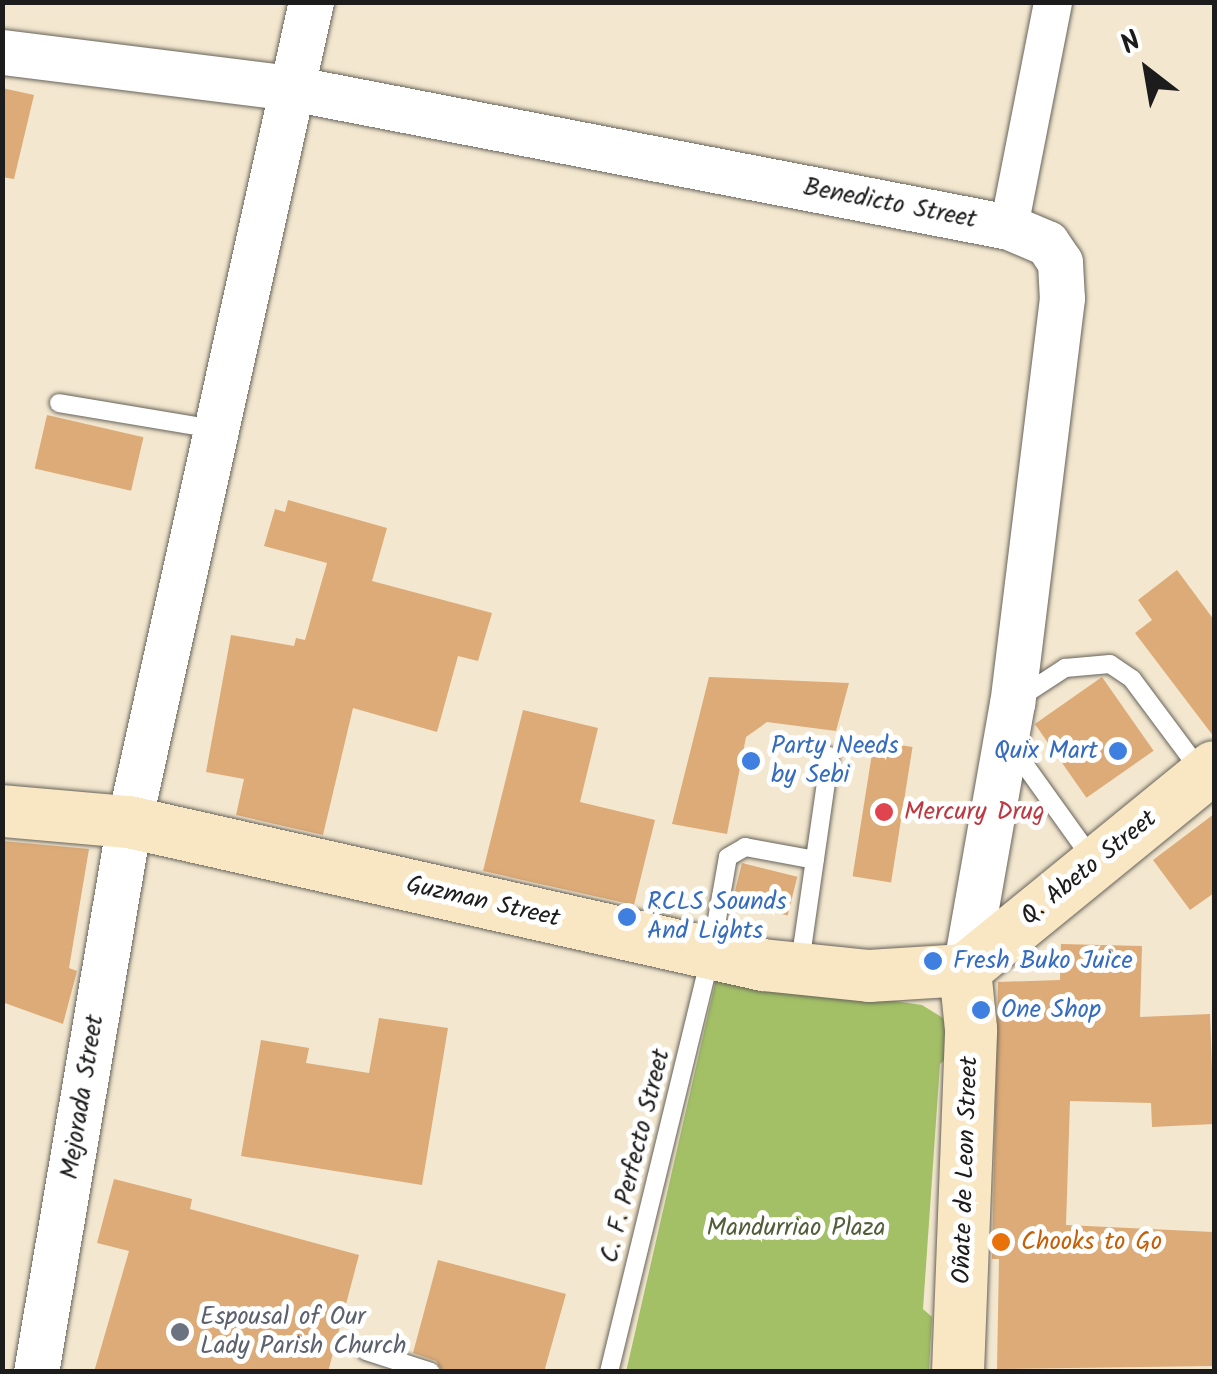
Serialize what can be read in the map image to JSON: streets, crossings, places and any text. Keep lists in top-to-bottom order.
{
  "streets": {
    "main road": ["Q. Abeto Street", "Guzman Street", "Oñate de Leon Street"],
    "street": ["Benedicto Street", "Mejorada Street"],
    "lane": ["C. F. Perfecto Street"]
  },
  "crossings": [
    ["Benedicto Street", "Q. Abeto Street"],
    ["Benedicto Street", "Guzman Street"],
    ["Benedicto Street", "Mejorada Street"],
    ["Benedicto Street", "Oñate de Leon Street"],
    ["Q. Abeto Street", "Guzman Street"],
    ["Q. Abeto Street", "Oñate de Leon Street"],
    ["Guzman Street", "Mejorada Street"],
    ["Guzman Street", "C. F. Perfecto Street"],
    ["Guzman Street", "Oñate de Leon Street"]
  ],
  "parks": ["Mandurriao Plaza"],
  "places": [
    "Quix Mart",
    "Party Needs by Sebi",
    "Mercury Drug",
    "RCLS Sounds And Lights",
    "Fresh Buko Juice",
    "One Shop",
    "Chooks to Go",
    "Espousal of Our Lady Parish Church"
  ],
  "north": "top left"
}
